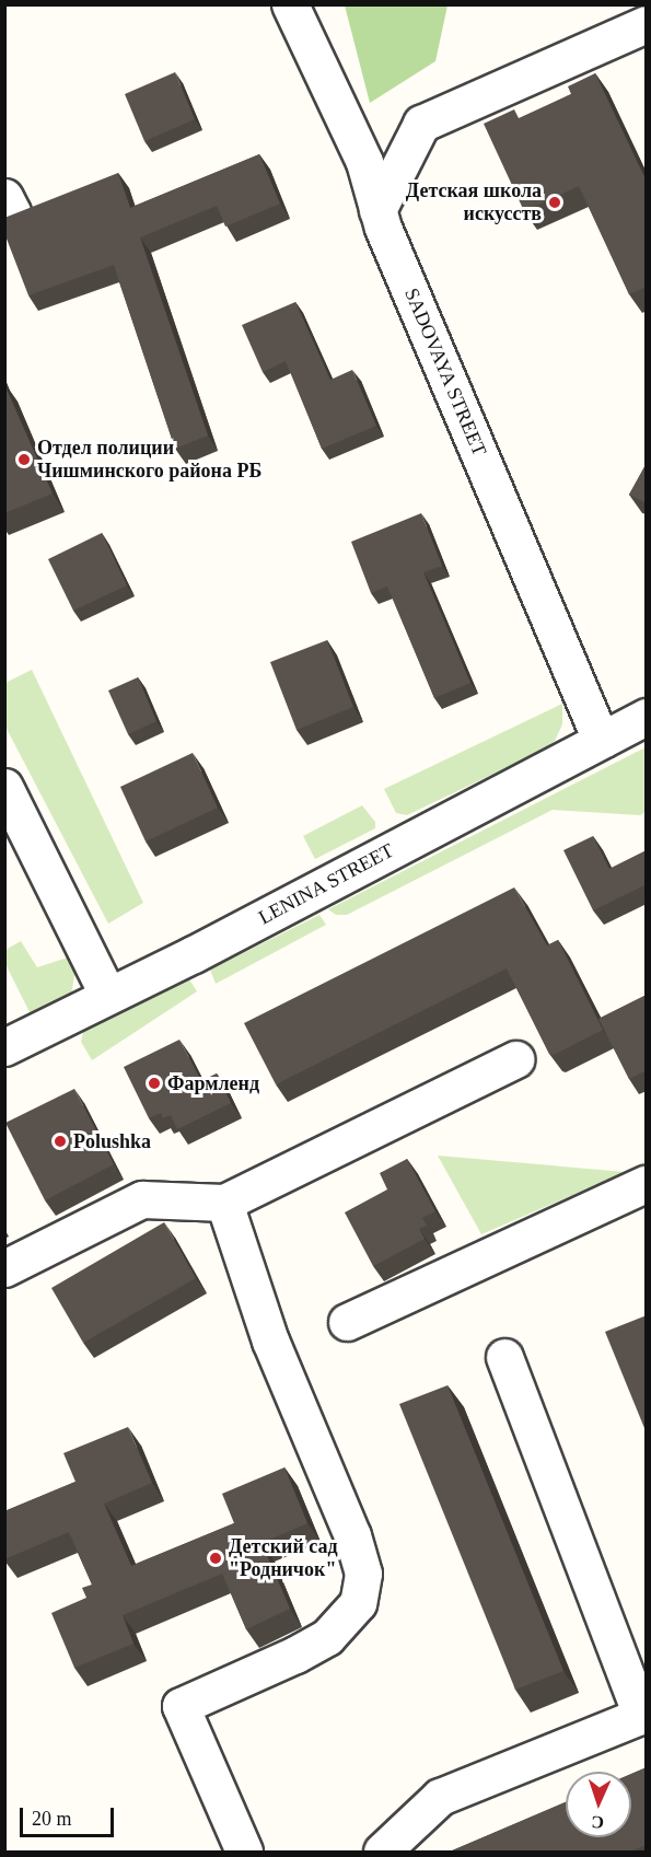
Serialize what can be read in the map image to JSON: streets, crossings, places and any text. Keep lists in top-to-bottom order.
{
  "streets": {
    "street": ["SADOVAYA STREET", "LENINA STREET"]
  },
  "crossings": [
    ["SADOVAYA STREET", "LENINA STREET"]
  ],
  "places": [
    "Детская школа искусств",
    "Отдел полиции Чишминского района РБ",
    "Фармленд",
    "Polushka",
    "Детский сад \"Родничок\""
  ],
  "scale_bar": "20 m",
  "north": "bottom"
}
